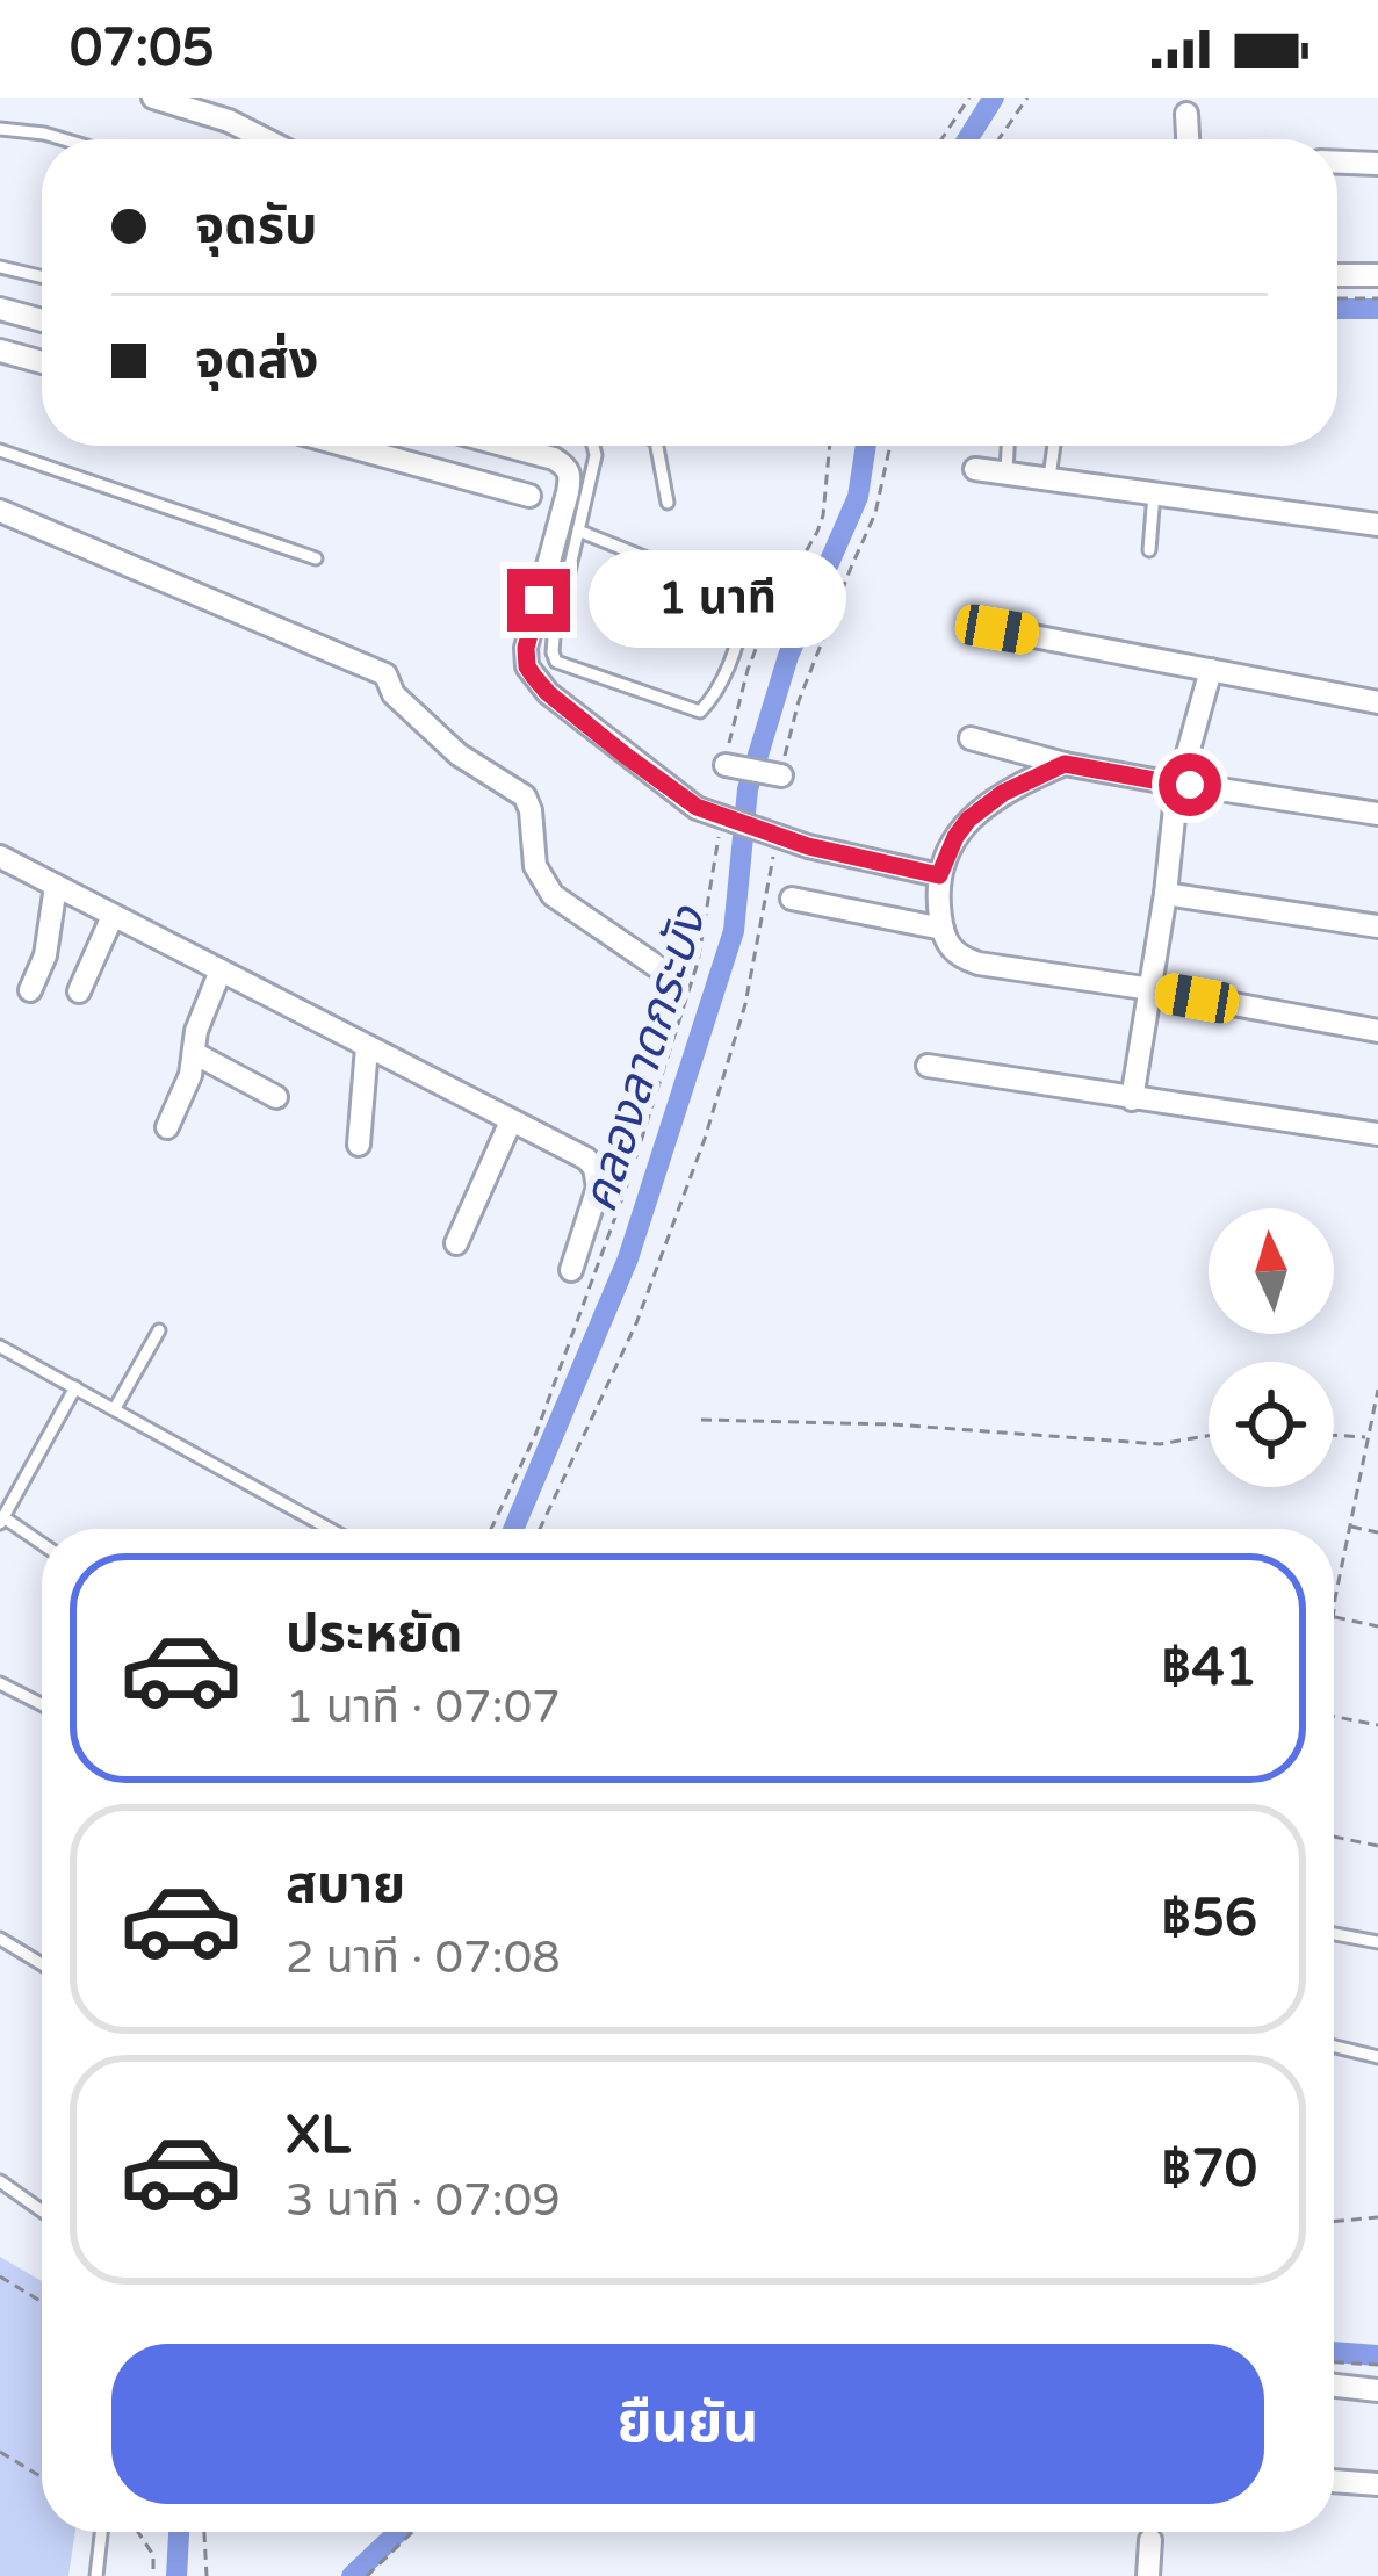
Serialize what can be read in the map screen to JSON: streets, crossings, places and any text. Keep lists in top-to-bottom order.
{
  "water": ["คลองลาดกระบัง"],
  "north": "top",
  "page": {
    "status": "07:05",
    "banner": ["จุดรับ", "จุดส่ง"],
    "bubble": "1 นาที",
    "list": [
      {
        "name": "ประหยัด",
        "note": "1 นาที · 07:07",
        "value": "฿41"
      },
      {
        "name": "สบาย",
        "note": "2 นาที · 07:08",
        "value": "฿56"
      },
      {
        "name": "XL",
        "note": "3 นาที · 07:09",
        "value": "฿70"
      }
    ],
    "buttons": "ยืนยัน"
  }
}
